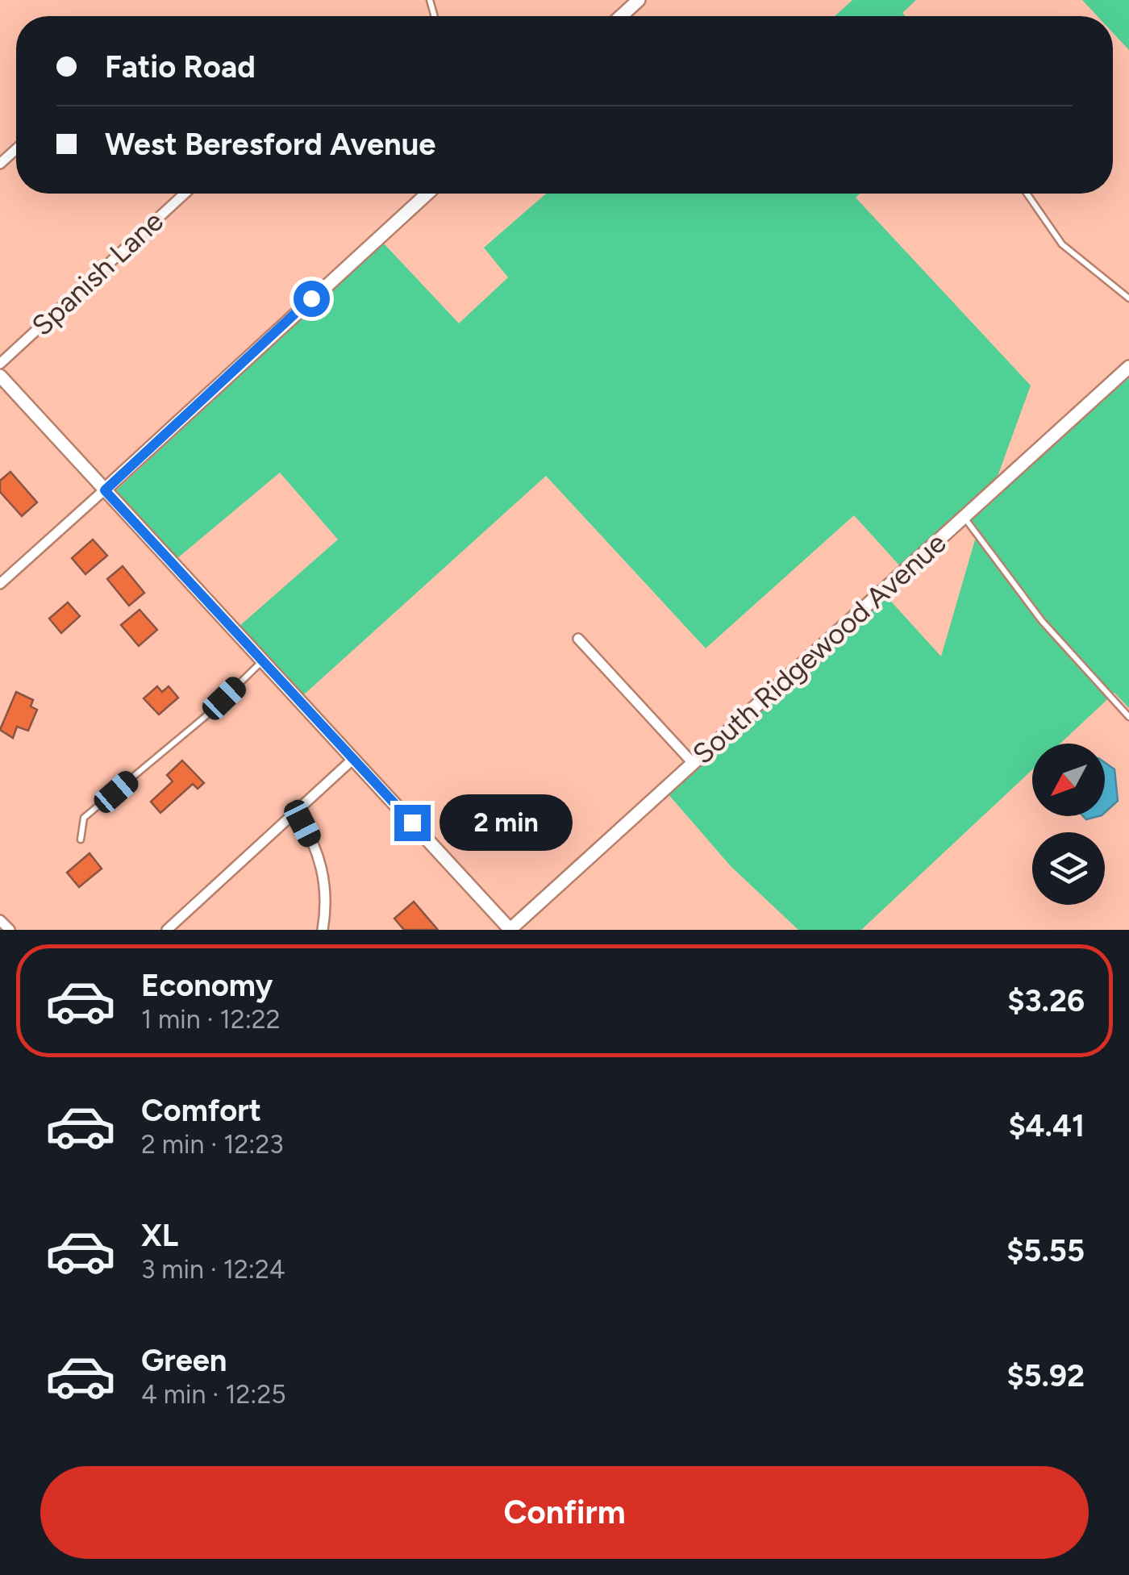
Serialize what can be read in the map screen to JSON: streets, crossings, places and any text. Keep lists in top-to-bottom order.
{
  "streets": {
    "street": ["Spanish Lane", "South Ridgewood Avenue"]
  },
  "north": "bottom left",
  "page": {
    "banner": ["Fatio Road", "West Beresford Avenue"],
    "bubble": "2 min",
    "list": [
      {
        "name": "Economy",
        "note": "1 min · 12:22",
        "value": "$3.26"
      },
      {
        "name": "Comfort",
        "note": "2 min · 12:23",
        "value": "$4.41"
      },
      {
        "name": "XL",
        "note": "3 min · 12:24",
        "value": "$5.55"
      },
      {
        "name": "Green",
        "note": "4 min · 12:25",
        "value": "$5.92"
      }
    ],
    "buttons": "Confirm"
  }
}
